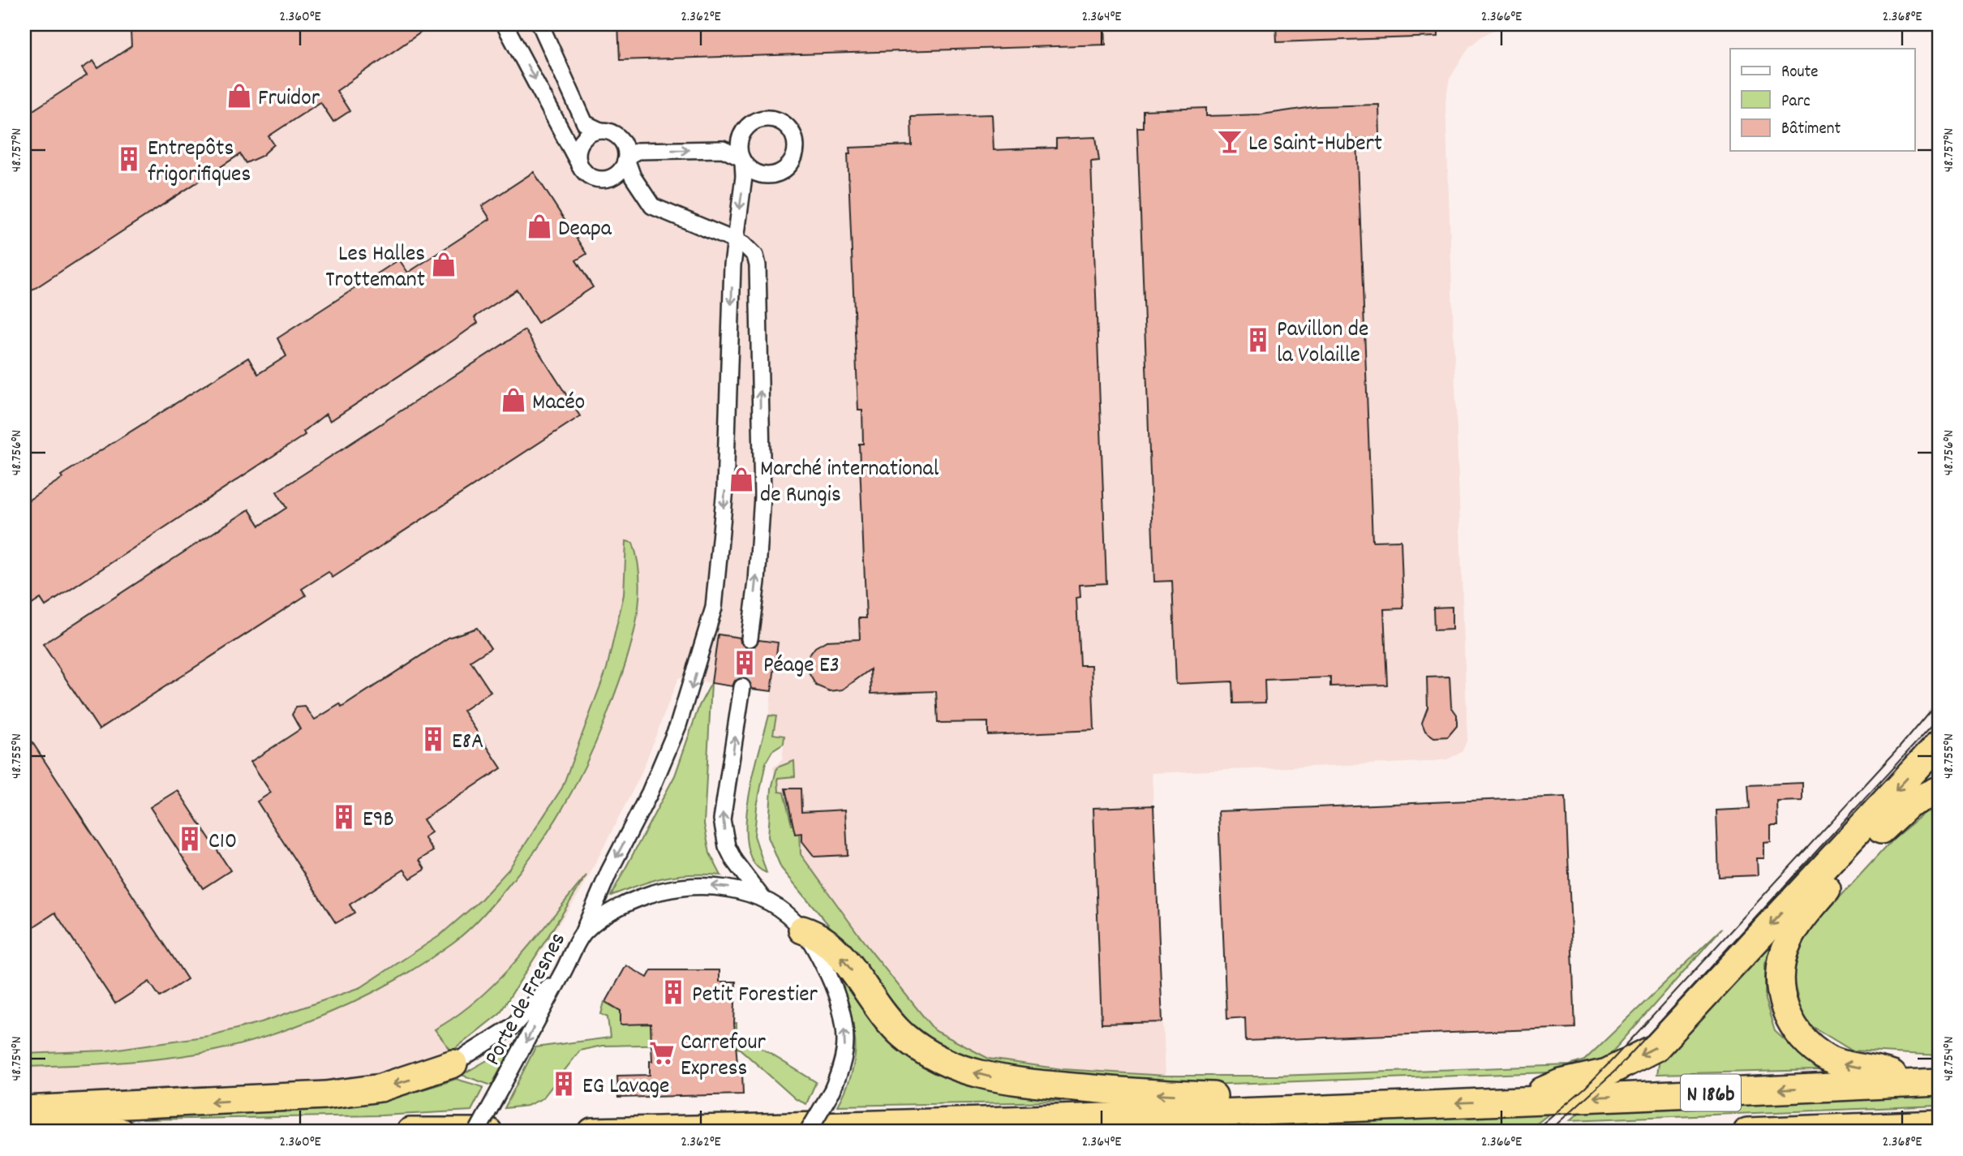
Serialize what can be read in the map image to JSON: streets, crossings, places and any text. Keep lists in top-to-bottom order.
{
  "streets": {
    "highway": ["N 186b"],
    "street": ["Porte de Fresnes"]
  },
  "places": {
    "shop": [
      "Fruidor",
      "Deapa",
      "Les Halles Trottemant",
      "Macéo",
      "Marché international de Rungis"
    ],
    "bar": ["Le Saint-Hubert"],
    "building": [
      "Entrepôts frigorifiques",
      "Pavillon de la Volaille",
      "Péage E3",
      "E8A",
      "E9B",
      "C10",
      "Petit Forestier",
      "EG Lavage"
    ],
    "supermarket": ["Carrefour Express"]
  },
  "legend": ["Route", "Parc", "Bâtiment"],
  "coordinates": [
    "2.360°E",
    "2.362°E",
    "2.364°E",
    "2.366°E",
    "2.368°E",
    "48.757°N",
    "48.756°N",
    "48.755°N",
    "48.754°N"
  ]
}
